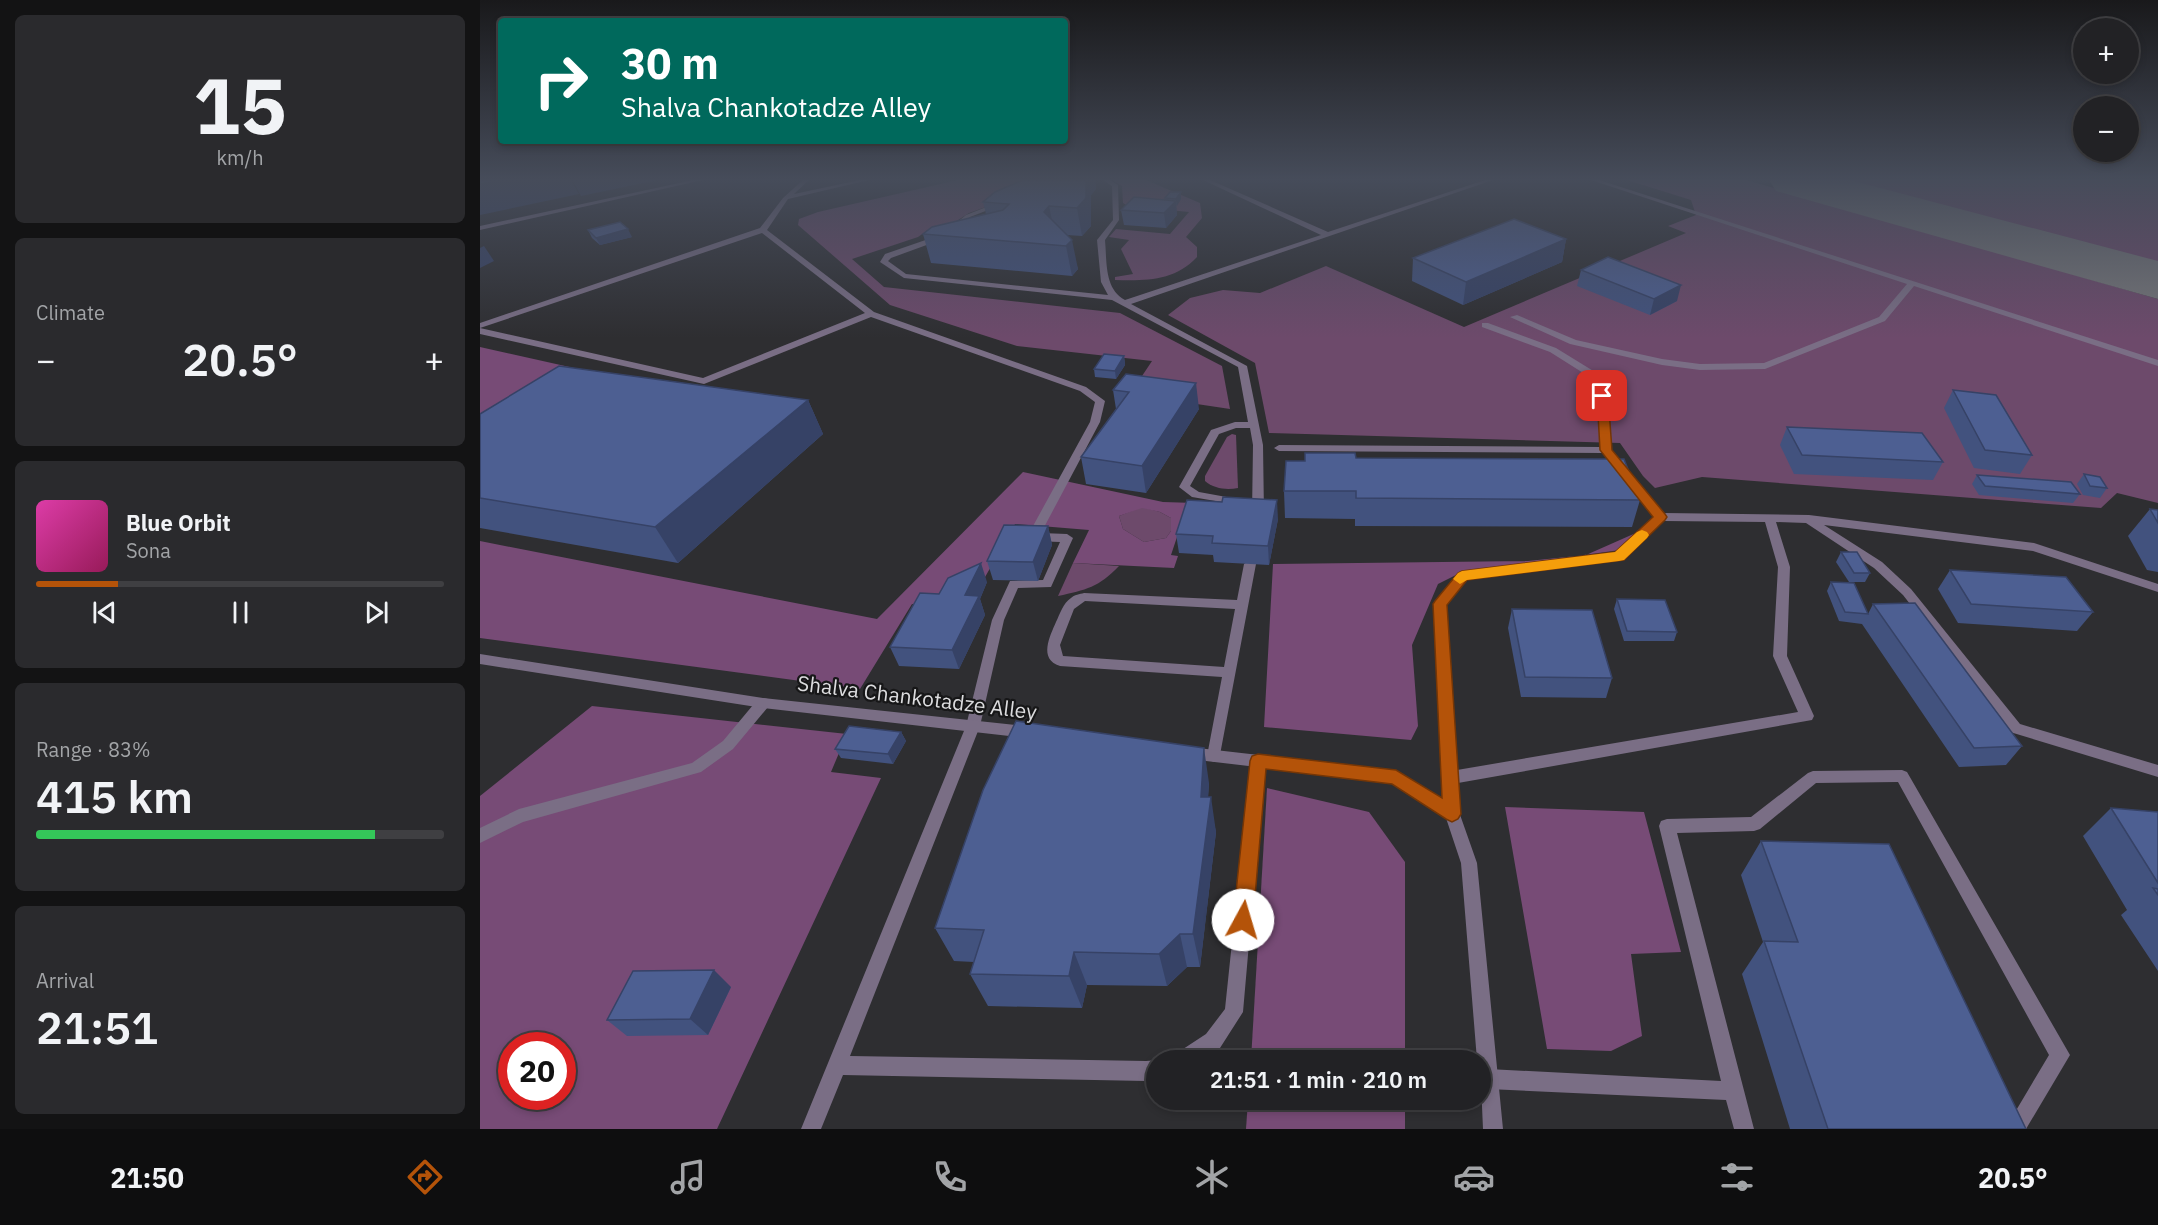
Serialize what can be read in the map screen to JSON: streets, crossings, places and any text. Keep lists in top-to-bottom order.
{
  "streets": {
    "street": ["Shalva Chankotadze Alley"]
  },
  "page": {
    "tile": [
      ["15", "km/h"],
      "Climate",
      ["Range · 83%", "415 km"],
      ["Arrival", "21:51"]
    ],
    "map_buttons": ["+", "−"],
    "turn": ["30 m", "Shalva Chankotadze Alley"],
    "heat": ["−", "20.5°", "+"],
    "song": ["Blue Orbit", "Sona"],
    "limit": "20",
    "trip": "21:51 · 1 min · 210 m",
    "tabs": ["21:50", "20.5°"]
  }
}
